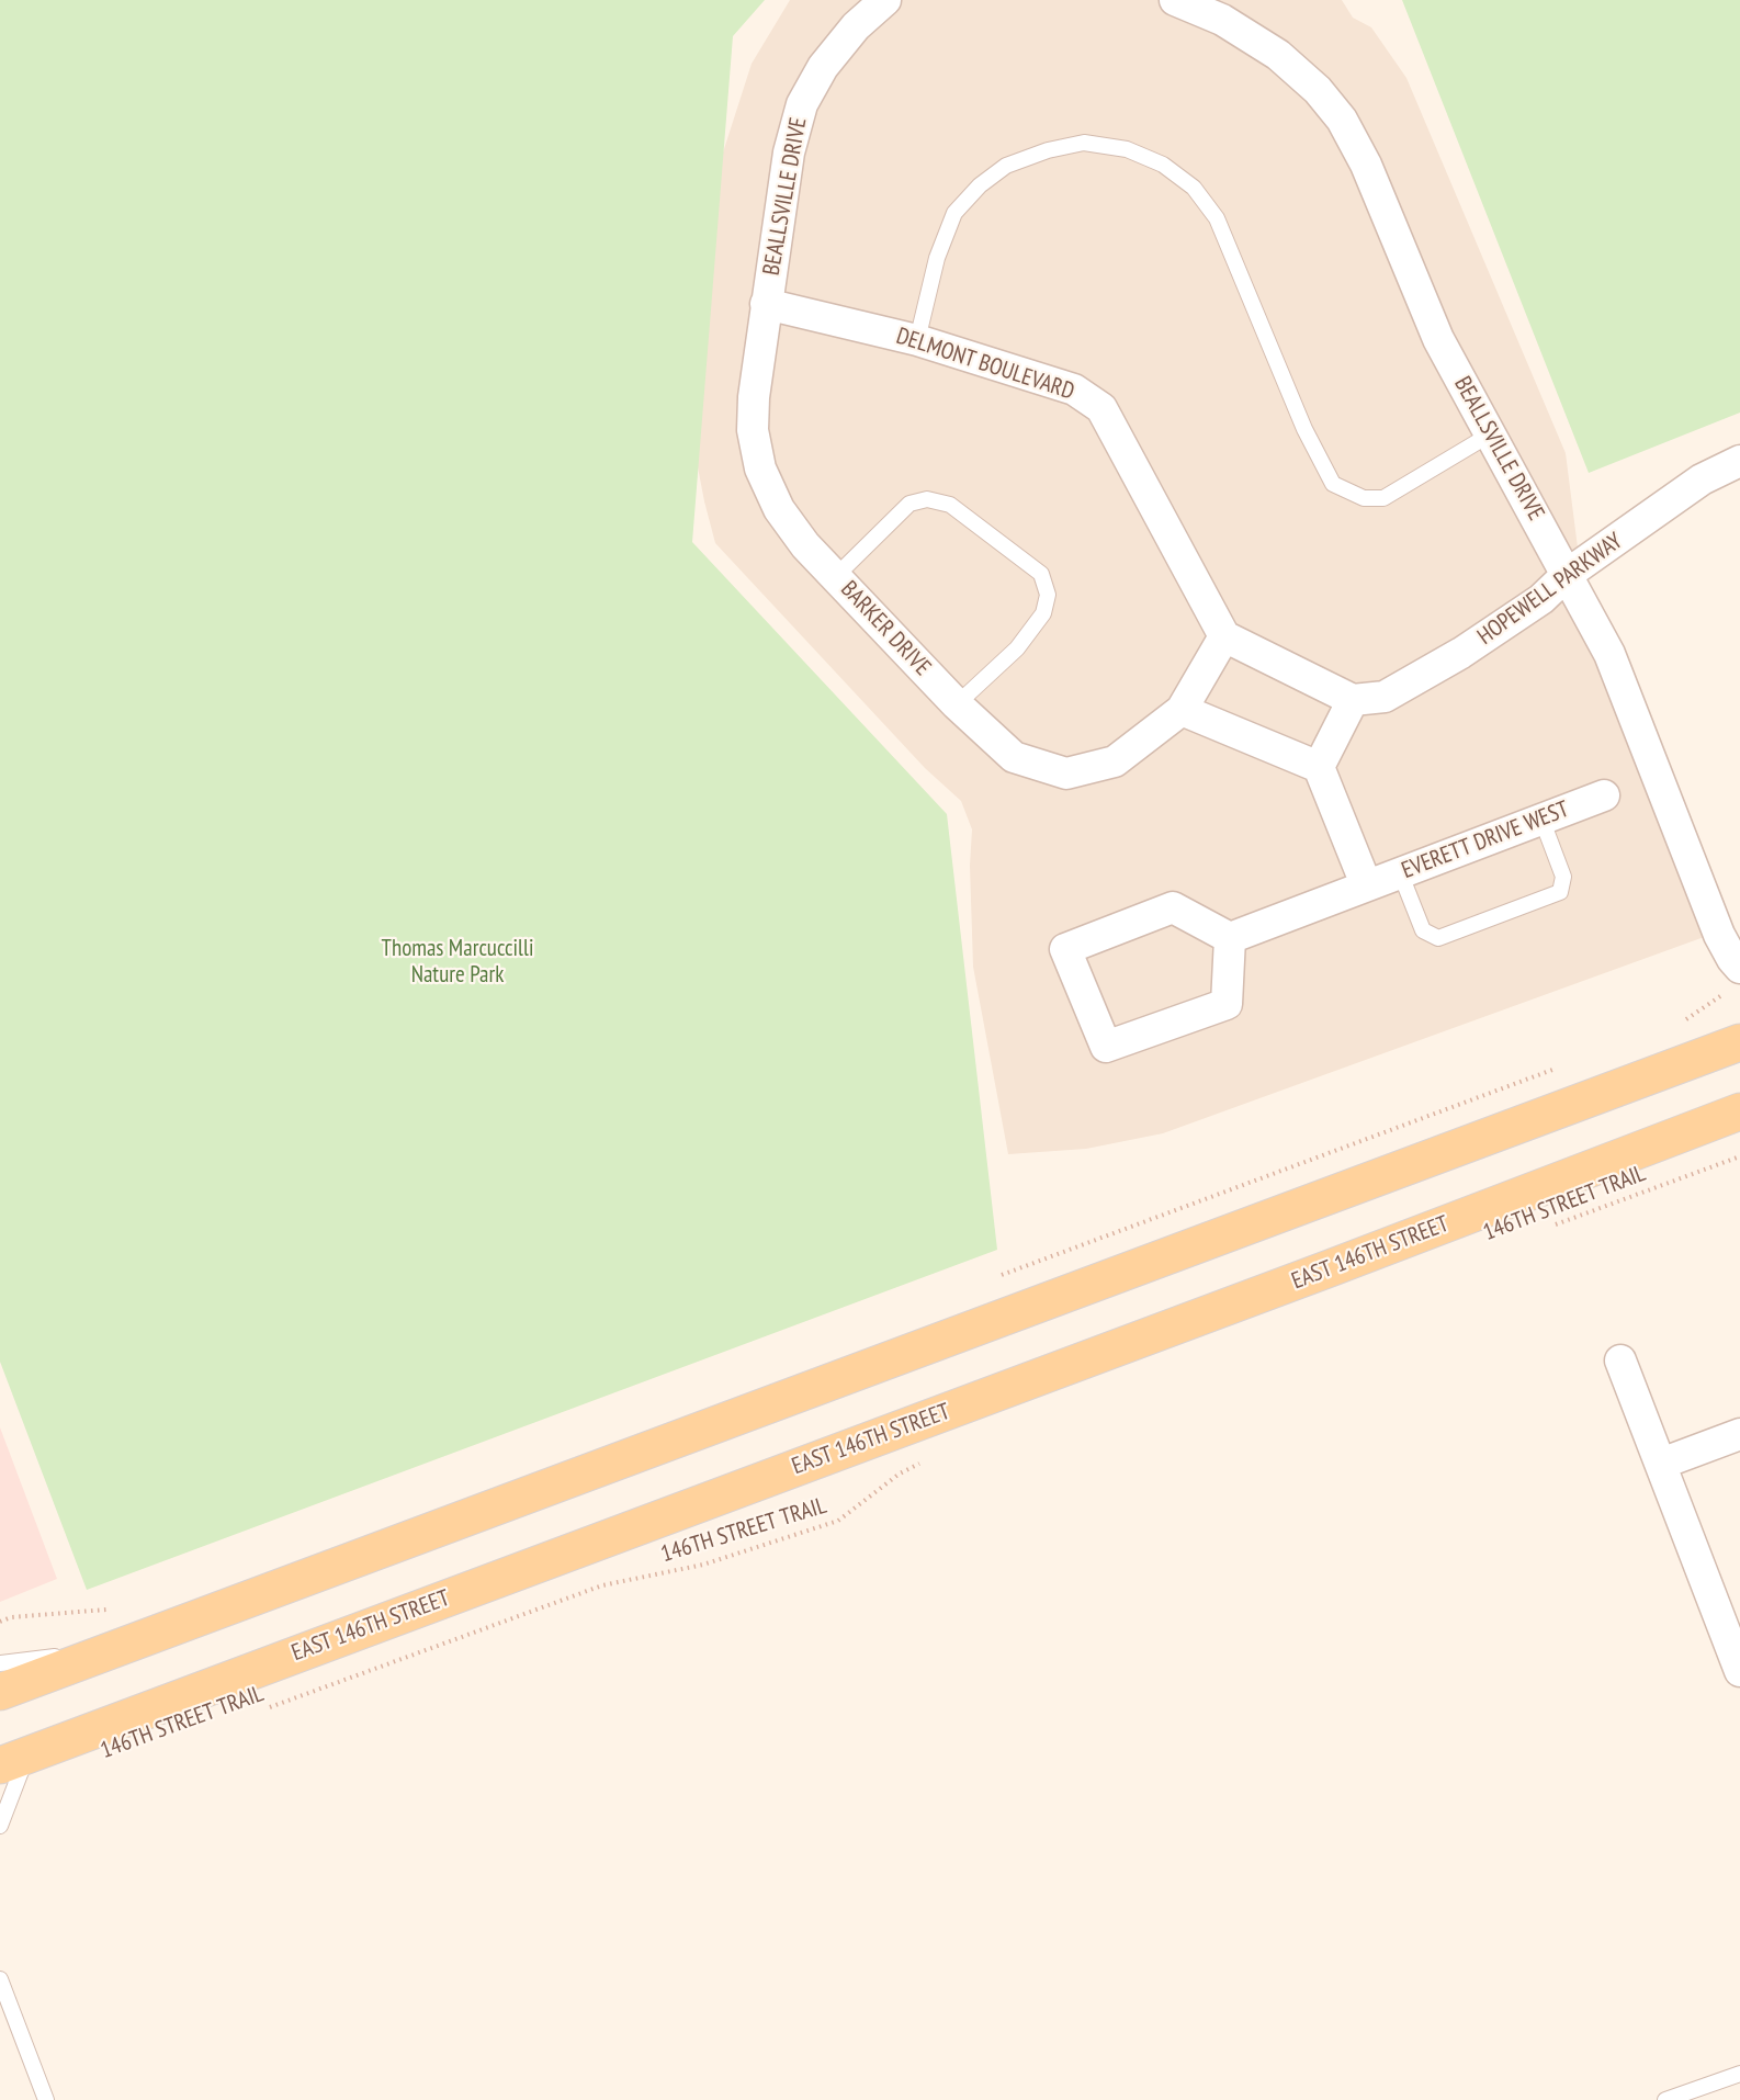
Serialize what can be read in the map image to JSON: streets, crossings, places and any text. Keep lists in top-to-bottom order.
{
  "streets": {
    "main road": ["EAST 146TH STREET"],
    "street": [
      "BEALLSVILLE DRIVE",
      "DELMONT BOULEVARD",
      "HOPEWELL PARKWAY",
      "BARKER DRIVE",
      "EVERETT DRIVE WEST"
    ],
    "path": ["146TH STREET TRAIL"]
  },
  "crossings": [
    ["BEALLSVILLE DRIVE", "DELMONT BOULEVARD"],
    ["BEALLSVILLE DRIVE", "HOPEWELL PARKWAY"],
    ["BEALLSVILLE DRIVE", "BARKER DRIVE"],
    ["DELMONT BOULEVARD", "BARKER DRIVE"]
  ],
  "parks": ["Thomas Marcuccilli Nature Park"]
}
